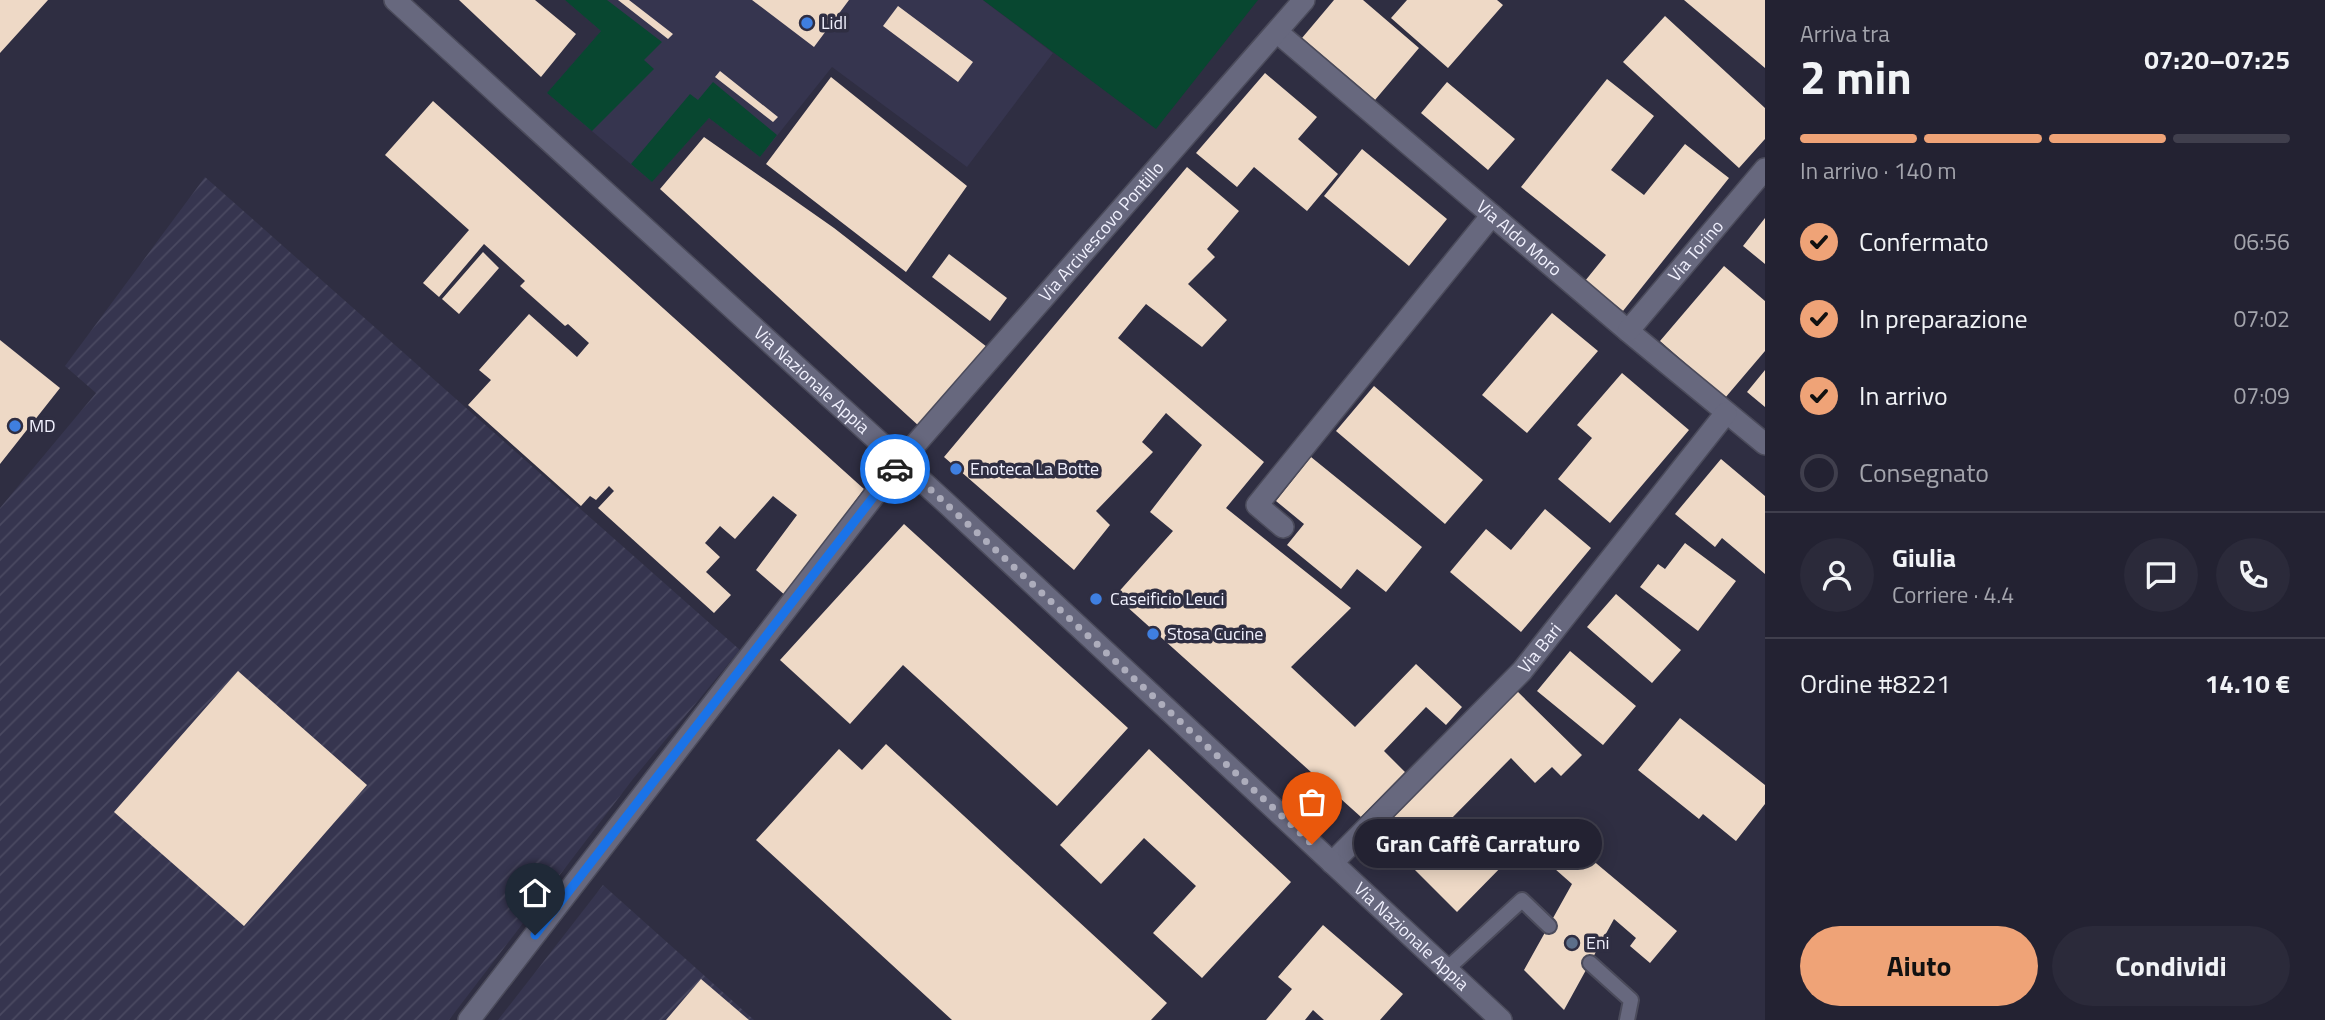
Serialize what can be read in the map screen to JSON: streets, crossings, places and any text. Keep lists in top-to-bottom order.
{
  "streets": {
    "street": [
      "Via Arcivescovo Pontillo",
      "Via Aldo Moro",
      "Via Torino",
      "Via Nazionale Appia",
      "Via Bari"
    ]
  },
  "crossings": [
    ["Via Arcivescovo Pontillo", "Via Aldo Moro"],
    ["Via Arcivescovo Pontillo", "Via Nazionale Appia"],
    ["Via Aldo Moro", "Via Torino"],
    ["Via Aldo Moro", "Via Bari"],
    ["Via Nazionale Appia", "Via Bari"]
  ],
  "places": [
    "Lidl",
    "MD",
    "Enoteca La Botte",
    "Caseificio Leuci",
    "Stosa Cucine",
    "Gran Caffè Carraturo",
    "Eni"
  ],
  "page": {
    "heading": ["2 min", "Arriva tra", "07:20–07:25"],
    "panel": [
      "Giulia",
      "Corriere · 4.4",
      "Ordine #8221",
      "14.10 €"
    ],
    "bar": "In arrivo · 140 m",
    "list": [
      ["Confermato", "06:56"],
      ["In preparazione", "07:02"],
      ["In arrivo", "07:09"],
      "Consegnato"
    ],
    "bubble": "Gran Caffè Carraturo",
    "buttons": ["Aiuto", "Condividi"]
  }
}
